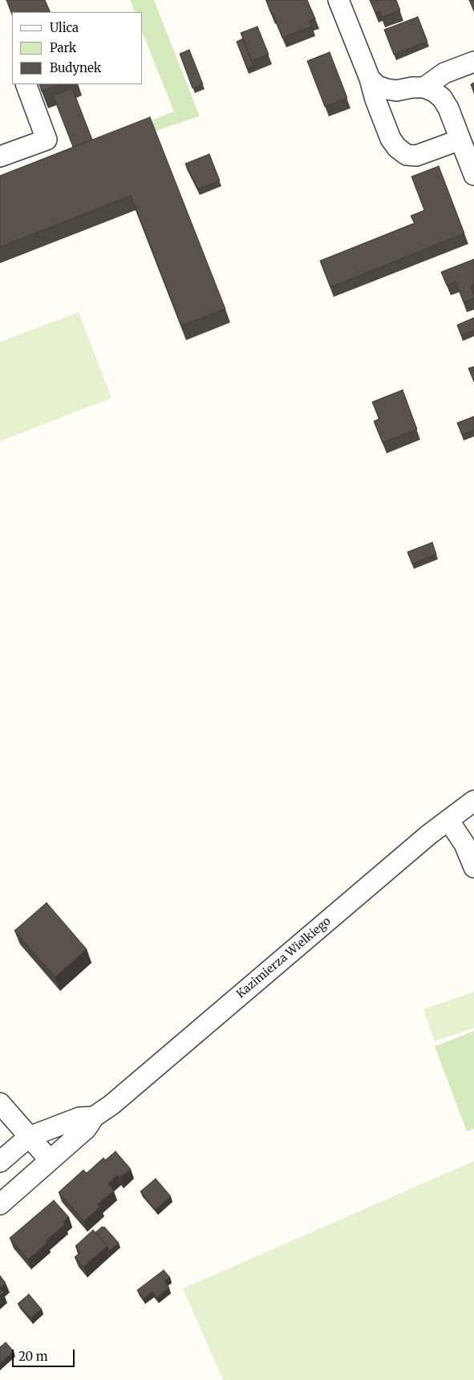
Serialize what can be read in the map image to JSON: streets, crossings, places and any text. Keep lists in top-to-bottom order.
{
  "streets": {
    "street": ["Kazimierza Wielkiego"]
  },
  "legend": ["Ulica", "Park", "Budynek"],
  "scale_bar": "20 m"
}
